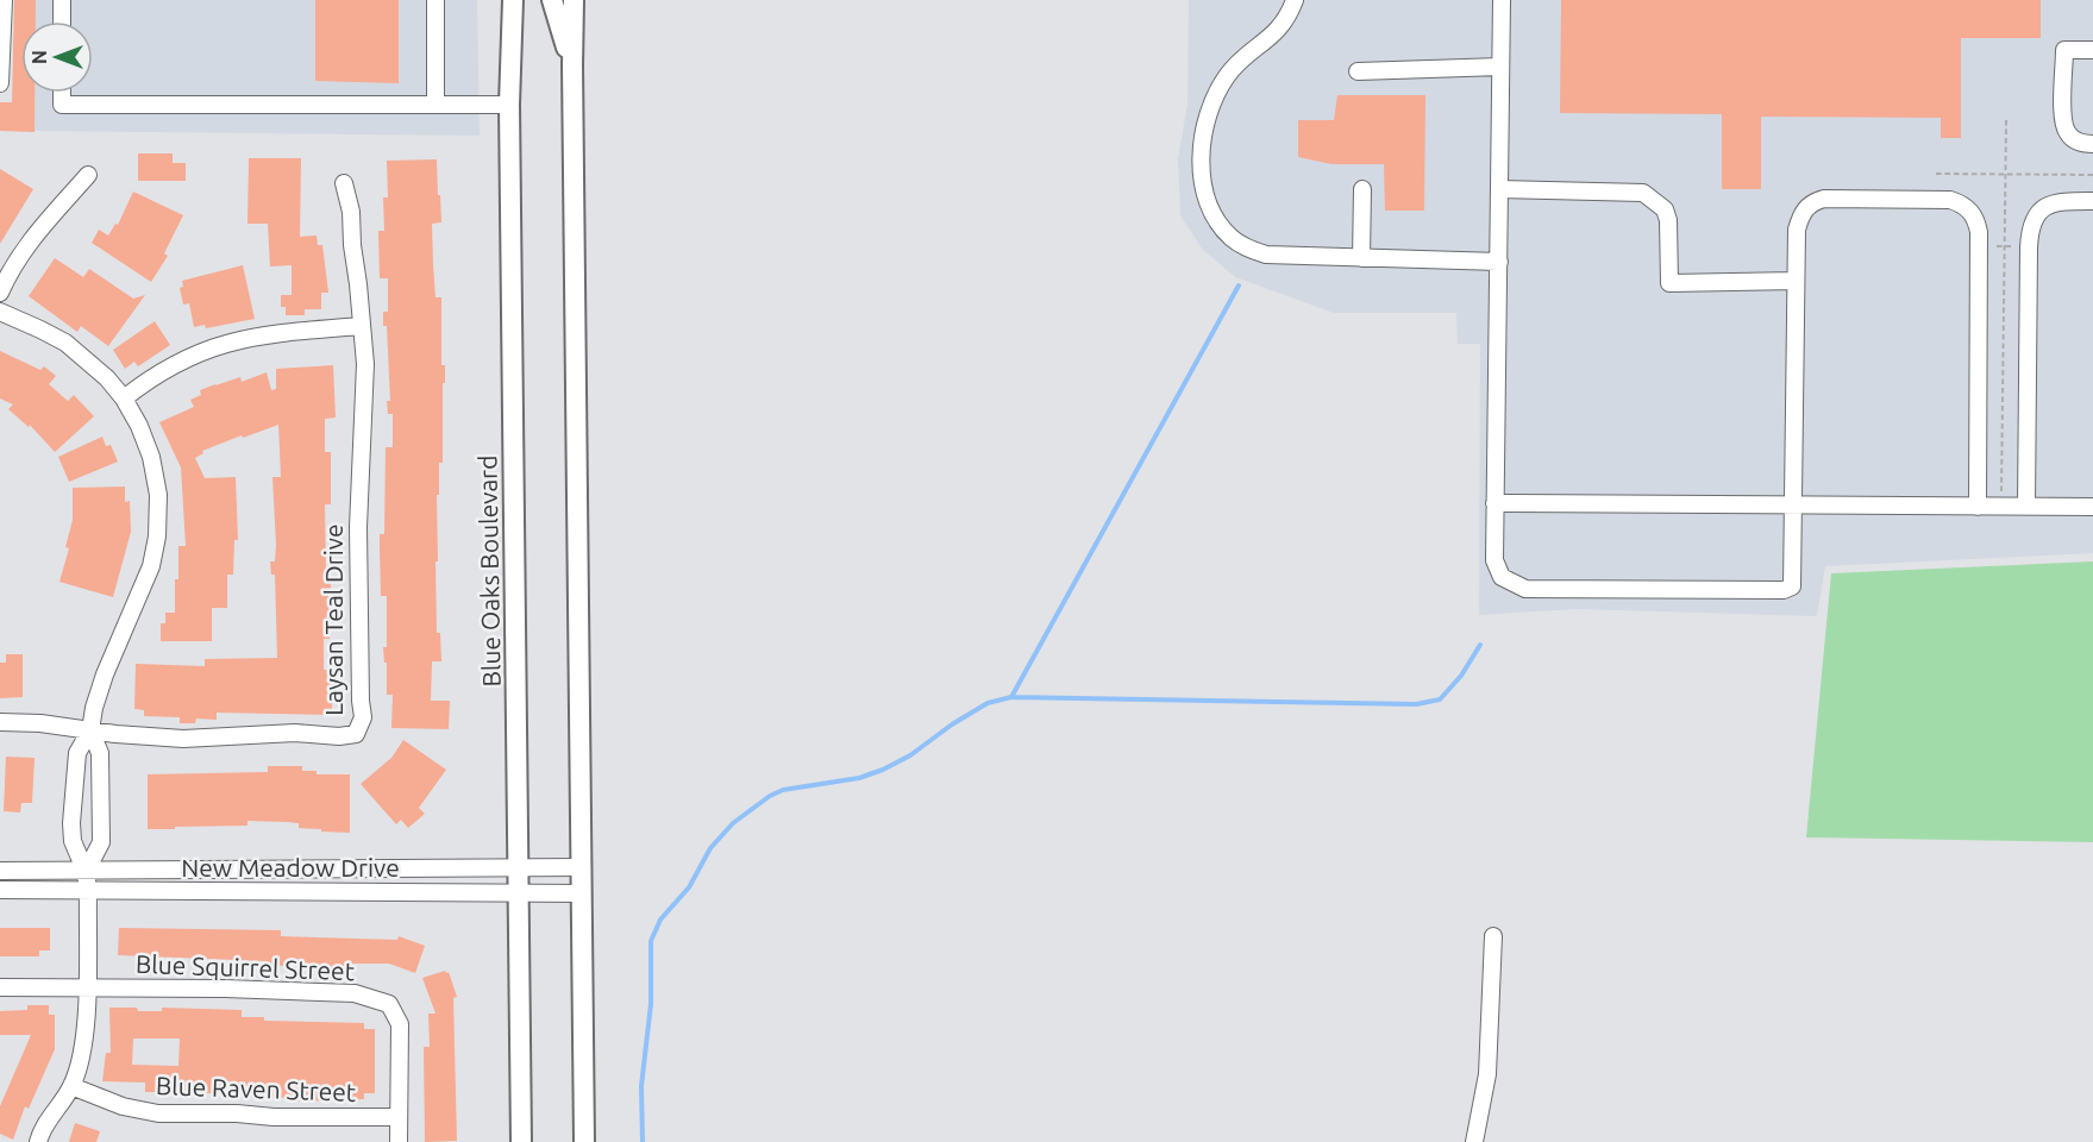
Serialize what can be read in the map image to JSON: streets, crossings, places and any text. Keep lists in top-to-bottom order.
{
  "streets": {
    "main road": ["Blue Oaks Boulevard"],
    "street": [
      "Laysan Teal Drive",
      "New Meadow Drive",
      "Blue Squirrel Street",
      "Blue Raven Street"
    ]
  },
  "crossings": [
    ["Blue Oaks Boulevard", "New Meadow Drive"],
    ["Blue Squirrel Street", "Blue Raven Street"]
  ],
  "north": "left"
}
